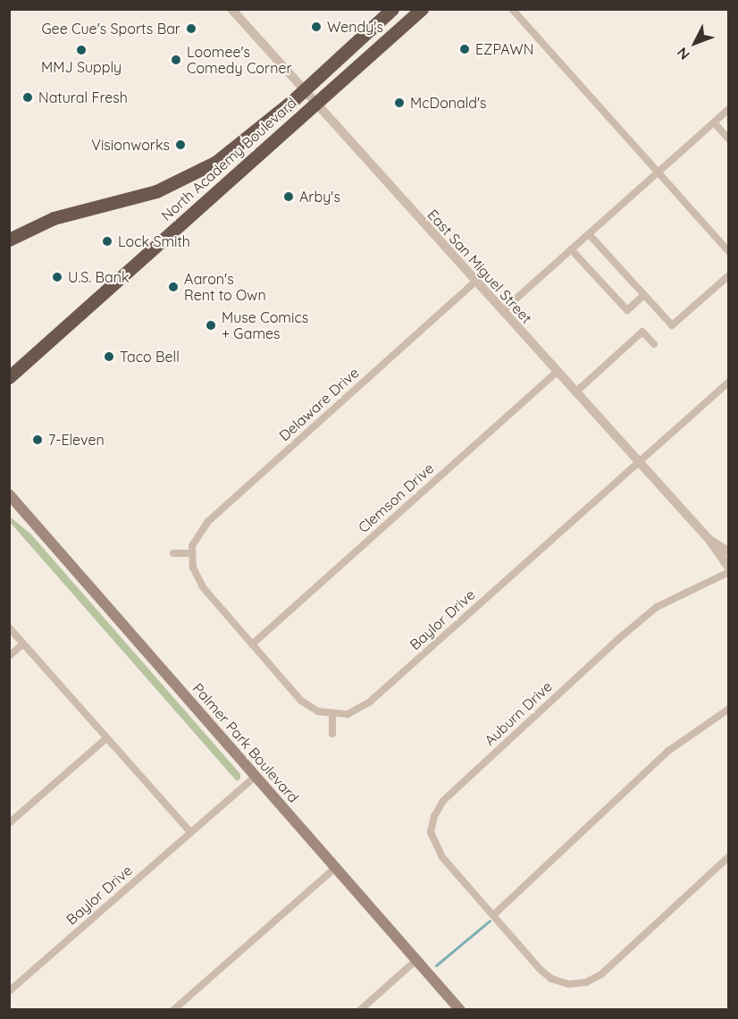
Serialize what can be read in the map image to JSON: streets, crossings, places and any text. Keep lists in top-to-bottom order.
{
  "streets": {
    "highway": ["North Academy Boulevard"],
    "main road": ["Palmer Park Boulevard"],
    "street": [
      "East San Miguel Street",
      "Delaware Drive",
      "Clemson Drive",
      "Baylor Drive",
      "Auburn Drive"
    ]
  },
  "crossings": [
    ["North Academy Boulevard", "East San Miguel Street"],
    ["East San Miguel Street", "Delaware Drive"],
    ["East San Miguel Street", "Clemson Drive"],
    ["East San Miguel Street", "Baylor Drive"],
    ["East San Miguel Street", "Auburn Drive"],
    ["Baylor Drive", "Palmer Park Boulevard"]
  ],
  "places": [
    "Wendy's",
    "Gee Cue's Sports Bar",
    "EZPAWN",
    "MMJ Supply",
    "Loomee's Comedy Corner",
    "Natural Fresh",
    "McDonald's",
    "Visionworks",
    "Arby's",
    "Lock Smith",
    "U.S. Bank",
    "Aaron's Rent to Own",
    "Muse Comics + Games",
    "Taco Bell",
    "7-Eleven"
  ],
  "north": "bottom left"
}
